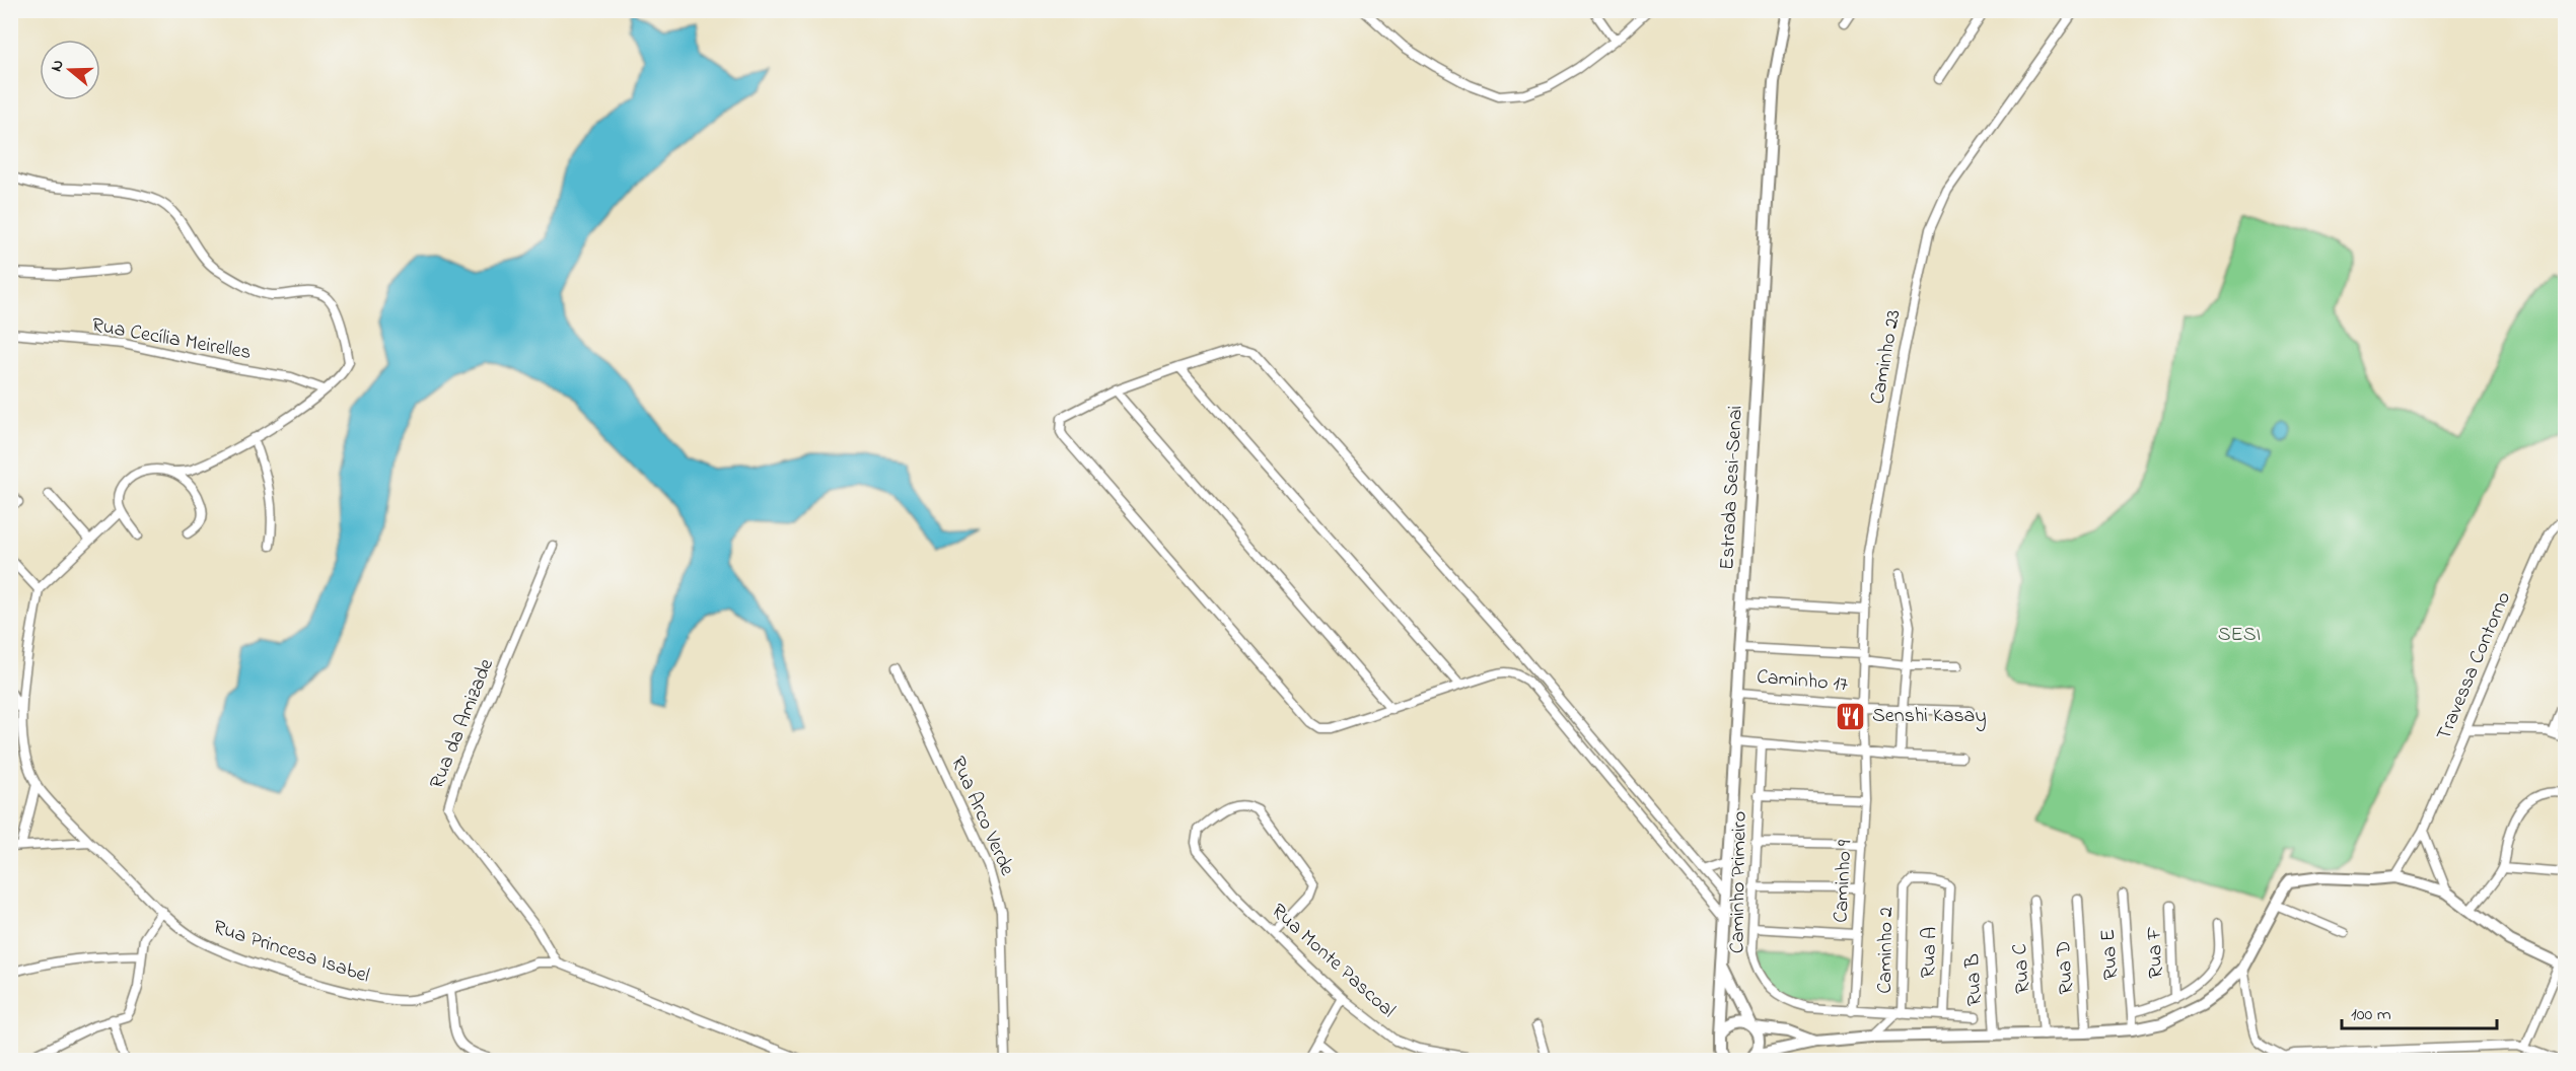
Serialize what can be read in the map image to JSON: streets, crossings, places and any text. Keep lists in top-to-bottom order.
{
  "streets": {
    "street": [
      "Rua Cecília Meirelles",
      "Caminho 23",
      "Estrada Sesi-Senai",
      "Travessa Contorno",
      "Caminho 17",
      "Rua da Amizade",
      "Rua Arco Verde",
      "Caminho 9",
      "Caminho Primeiro",
      "Caminho 2",
      "Rua Princesa Isabel",
      "Rua A",
      "Rua F",
      "Rua E",
      "Rua Monte Pascoal",
      "Rua D",
      "Rua C",
      "Rua B"
    ]
  },
  "crossings": [
    ["Caminho 23", "Caminho 17"],
    ["Caminho 23", "Caminho 9"],
    ["Estrada Sesi-Senai", "Caminho 17"],
    ["Rua da Amizade", "Rua Princesa Isabel"],
    ["Caminho 9", "Caminho Primeiro"],
    ["Caminho Primeiro", "Caminho 2"],
    ["Caminho 2", "Rua A"]
  ],
  "parks": ["SESI"],
  "places": {
    "restaurant": ["Senshi Kasay"]
  },
  "scale_bar": "100 m",
  "north": "left"
}
